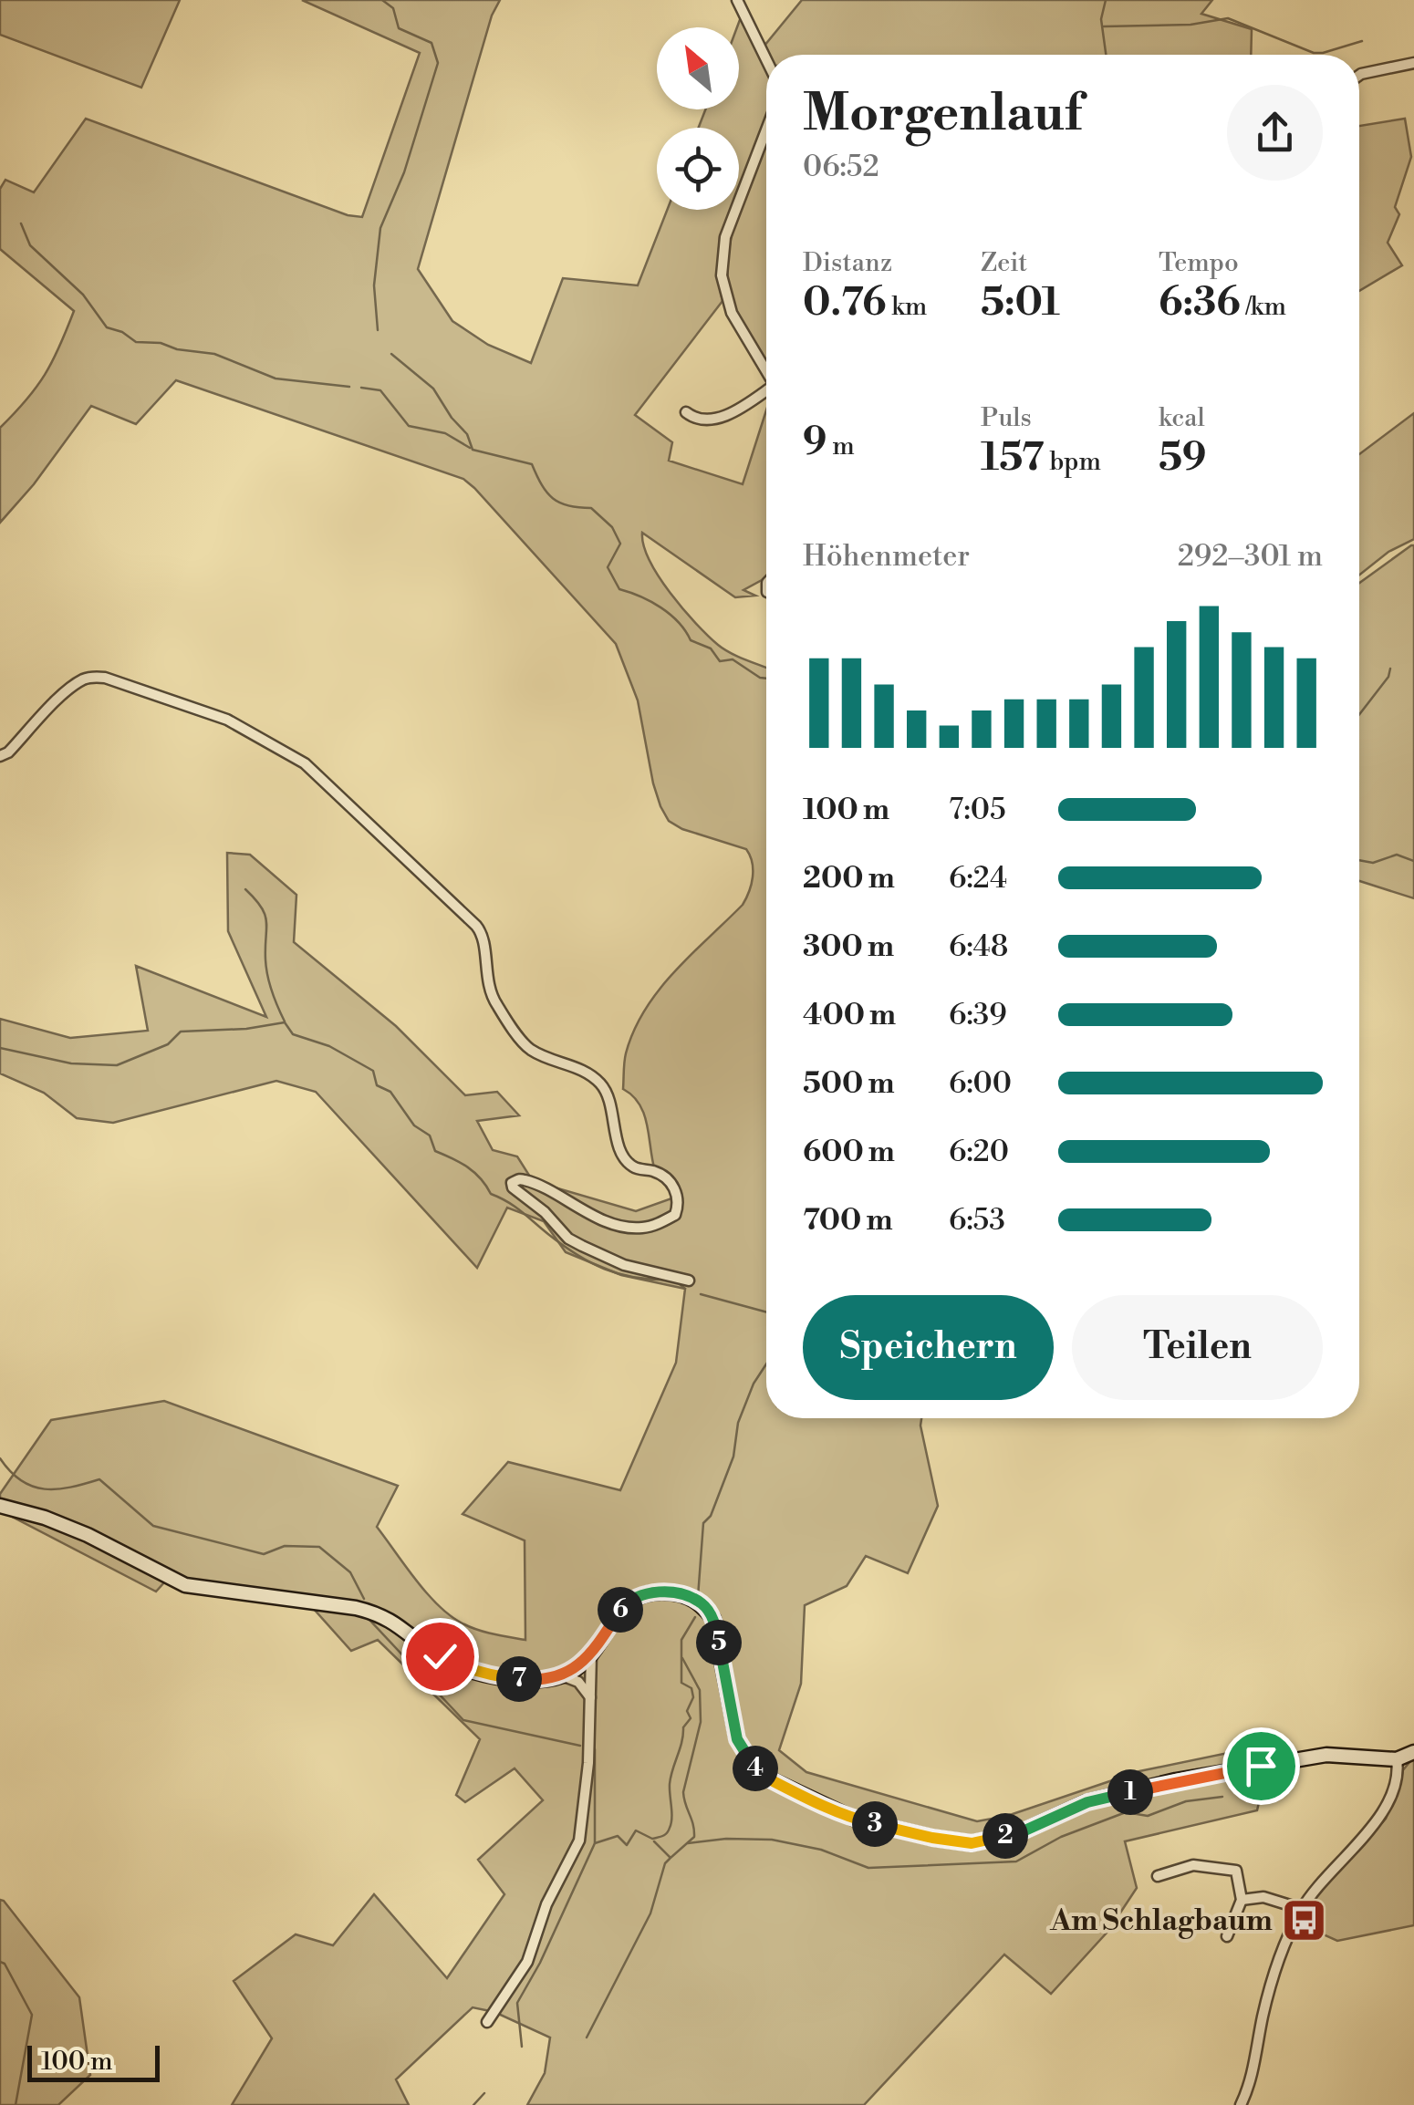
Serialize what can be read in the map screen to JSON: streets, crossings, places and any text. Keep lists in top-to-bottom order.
{
  "places": {
    "bus stop": ["Am Schlagbaum"]
  },
  "scale_bar": "100 m",
  "north": "top left",
  "page": {
    "heading": ["Morgenlauf", "06:52"],
    "stats": [
      ["Distanz", "0.76 km"],
      ["Zeit", "5:01"],
      ["Tempo", "6:36 /km"],
      ["9 m"],
      ["Puls", "157 bpm"],
      ["kcal", "59"]
    ],
    "chart": ["Höhenmeter", "292–301 m"],
    "list": [
      {
        "name": "100 m",
        "note": "7:05"
      },
      {
        "name": "200 m",
        "note": "6:24"
      },
      {
        "name": "300 m",
        "note": "6:48"
      },
      {
        "name": "400 m",
        "note": "6:39"
      },
      {
        "name": "500 m",
        "note": "6:00"
      },
      {
        "name": "600 m",
        "note": "6:20"
      },
      {
        "name": "700 m",
        "note": "6:53"
      }
    ],
    "buttons": ["Speichern", "Teilen"],
    "pins": [
      "6",
      "5",
      "7",
      "4",
      "1",
      "3",
      "2"
    ],
    "scale": "100 m"
  }
}
